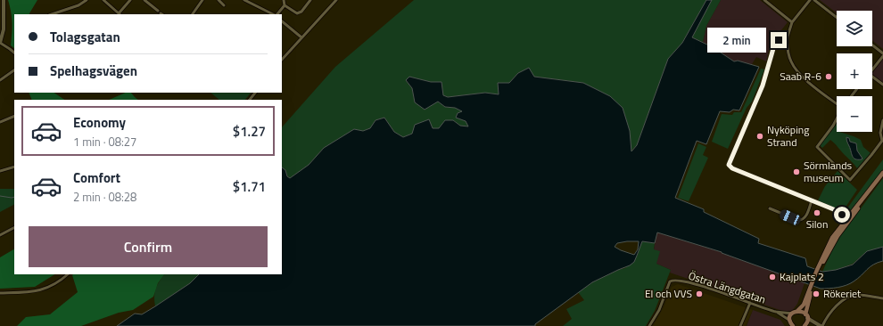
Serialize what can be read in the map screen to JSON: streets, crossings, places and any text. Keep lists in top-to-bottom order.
{
  "streets": {
    "street": ["Östra Längdgatan"]
  },
  "places": [
    "Saab R-6",
    "Nyköping Strand",
    "Sörmlands museum",
    "Silon",
    "Kajplats 2",
    "El och VVS",
    "Rökeriet"
  ],
  "page": {
    "map_buttons": ["+", "−"],
    "banner": ["Tolagsgatan", "Spelhagsvägen"],
    "bubble": "2 min",
    "list": [
      {
        "name": "Economy",
        "note": "1 min · 08:27",
        "value": "$1.27"
      },
      {
        "name": "Comfort",
        "note": "2 min · 08:28",
        "value": "$1.71"
      }
    ],
    "buttons": "Confirm"
  }
}
